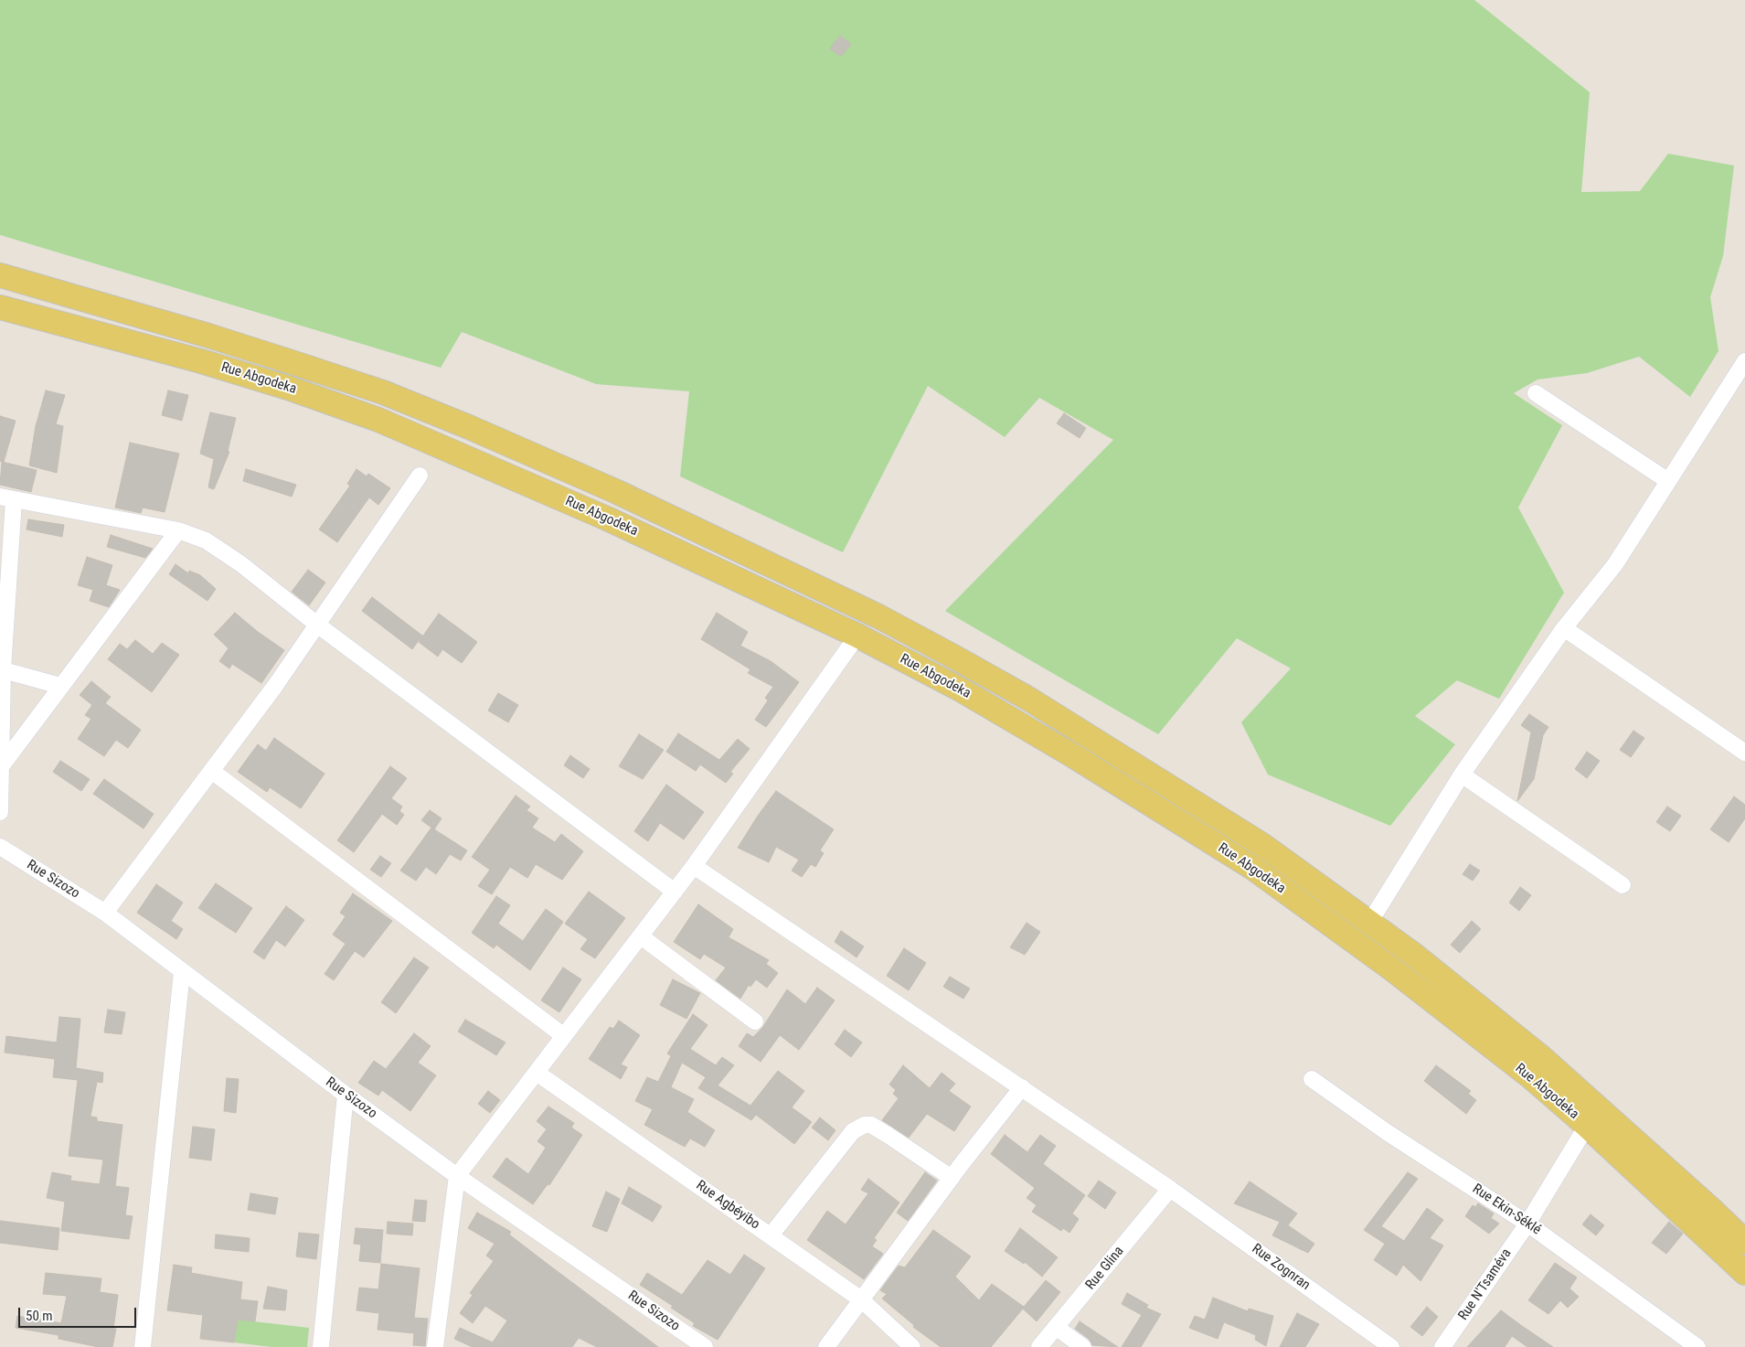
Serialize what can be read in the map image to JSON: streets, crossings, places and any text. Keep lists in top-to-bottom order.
{
  "streets": {
    "main road": ["Rue Abgodeka"],
    "street": [
      "Rue Sizozo",
      "Rue Agbéyibo",
      "Rue Ekin-Séklé",
      "Rue Zognran",
      "Rue Glina",
      "Rue N'Tsaméva"
    ]
  },
  "crossings": [
    ["Rue Abgodeka", "Rue N'Tsaméva"],
    ["Rue Ekin-Séklé", "Rue N'Tsaméva"],
    ["Rue Zognran", "Rue Glina"]
  ],
  "scale_bar": "50 m"
}
